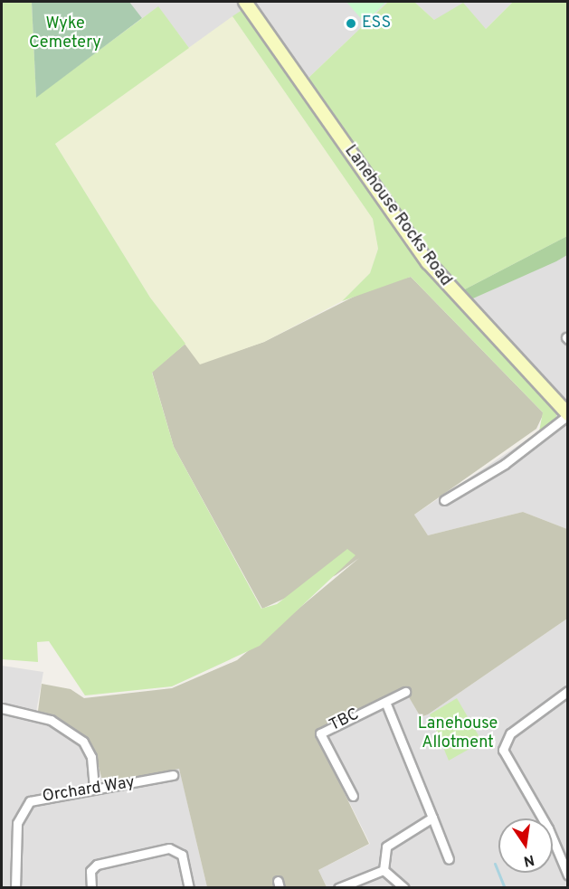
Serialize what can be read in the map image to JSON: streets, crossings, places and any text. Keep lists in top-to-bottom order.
{
  "streets": {
    "main road": ["Lanehouse Rocks Road"],
    "street": ["TBC", "Orchard Way"]
  },
  "parks": ["Wyke Cemetery", "Lanehouse Allotment"],
  "places": ["ESS"],
  "north": "bottom"
}
